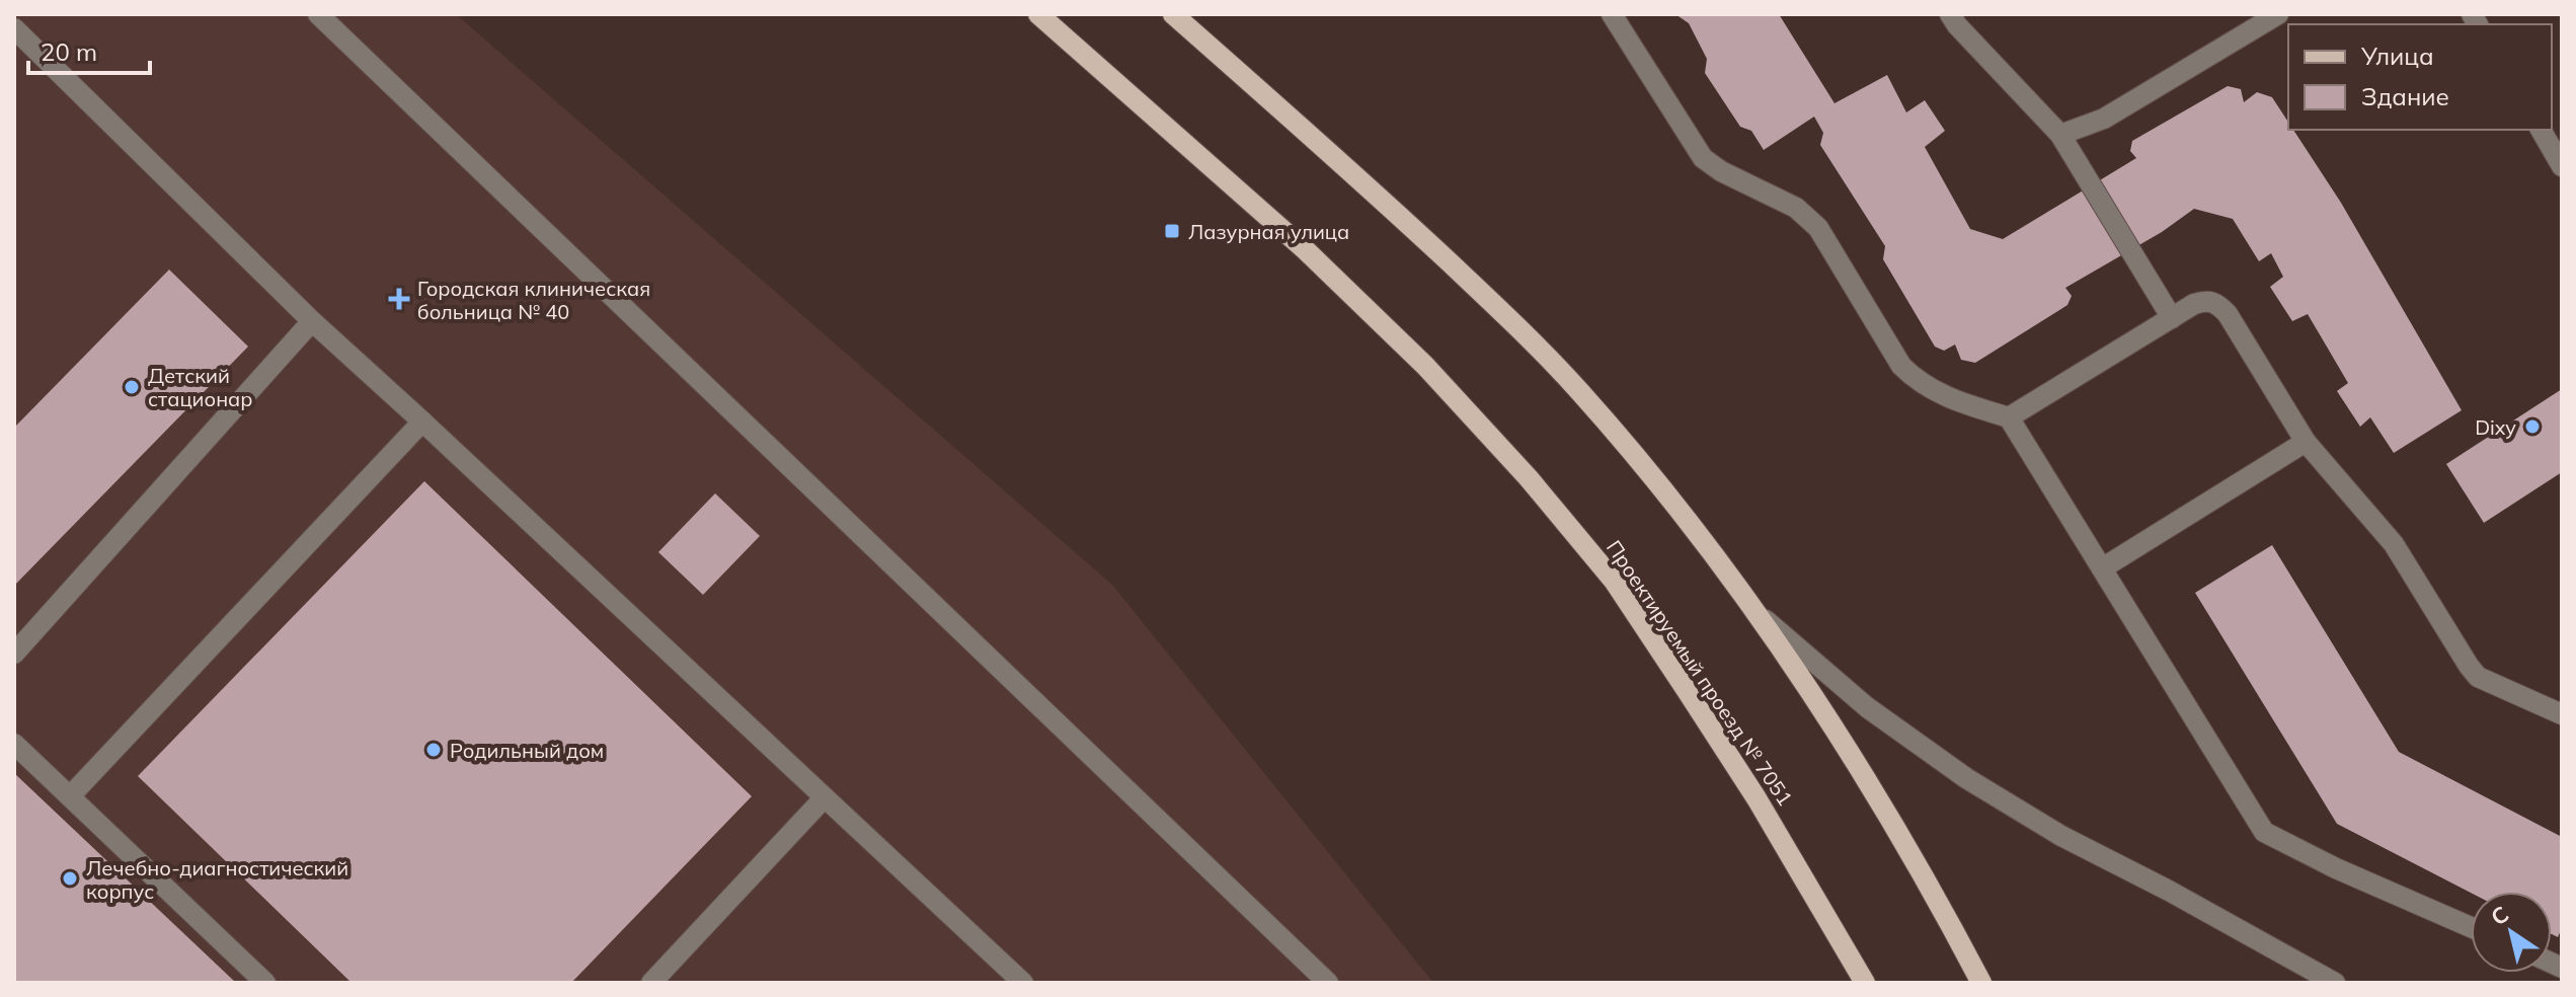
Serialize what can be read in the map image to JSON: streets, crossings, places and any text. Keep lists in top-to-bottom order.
{
  "streets": {
    "main road": ["Проектируемый проезд № 7051"]
  },
  "places": {
    "transit": ["Лазурная улица"],
    "health": ["Городская клиническая больница № 40"],
    "other": [
      "Детский стационар",
      "Dixy",
      "Родильный дом",
      "Лечебно-диагностический корпус"
    ]
  },
  "legend": ["Улица", "Здание"],
  "scale_bar": "20 m",
  "north": "top left"
}
